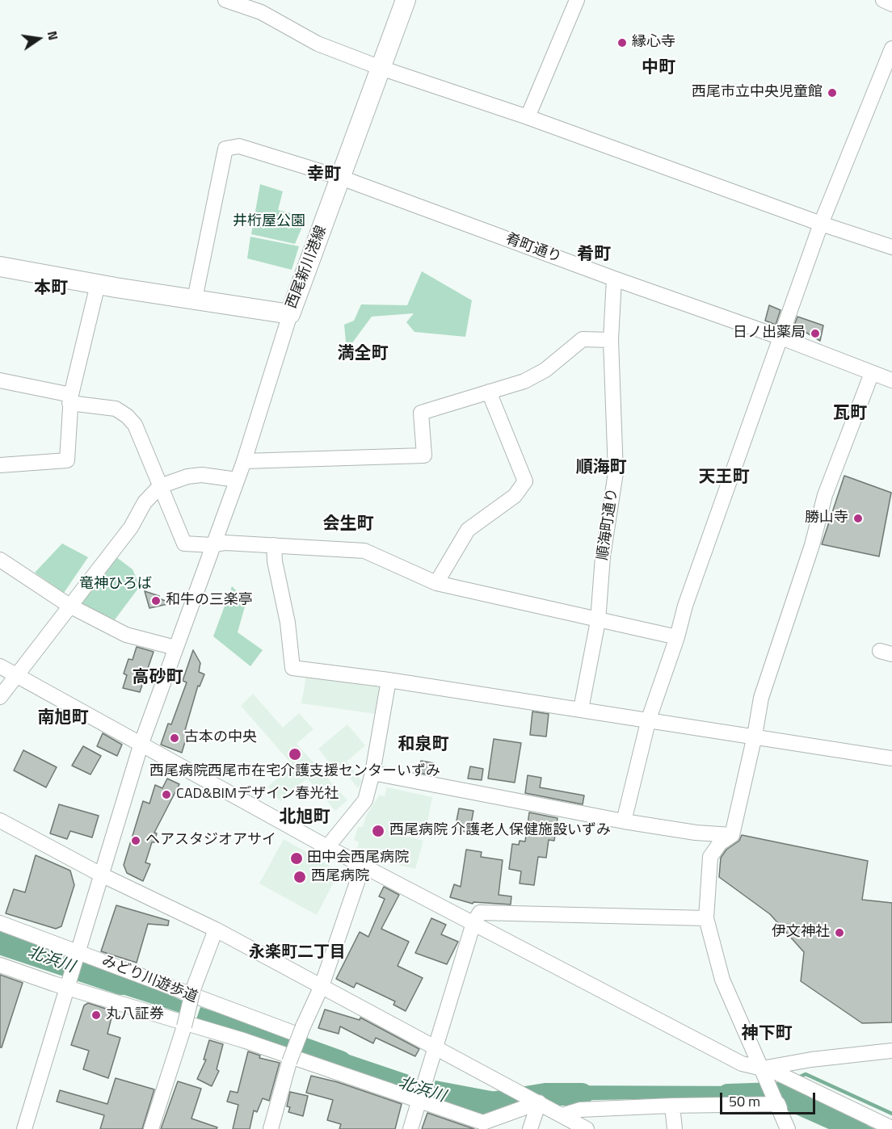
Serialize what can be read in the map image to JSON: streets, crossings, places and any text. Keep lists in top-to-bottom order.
{
  "streets": {
    "main road": ["西尾新川港線"],
    "street": ["肴町通り", "順海町通り", "みどり川遊歩道"]
  },
  "crossings": [
    ["肴町通り", "西尾新川港線"],
    ["肴町通り", "順海町通り"]
  ],
  "districts": [
    "中町",
    "幸町",
    "肴町",
    "本町",
    "満全町",
    "瓦町",
    "順海町",
    "天王町",
    "会生町",
    "高砂町",
    "南旭町",
    "和泉町",
    "北旭町",
    "永楽町二丁目",
    "神下町"
  ],
  "water": ["北浜川"],
  "parks": ["井桁屋公園", "竜神ひろば"],
  "places": [
    "縁心寺",
    "西尾市立中央児童館",
    "日ノ出薬局",
    "勝山寺",
    "和牛の三楽亭",
    "古本の中央",
    "西尾病院西尾市在宅介護支援センターいずみ",
    "CAD&BIMデザイン春光社",
    "西尾病院 介護老人保健施設いずみ",
    "ヘアスタジオアサイ",
    "田中会西尾病院",
    "西尾病院",
    "伊文神社",
    "丸八証券"
  ],
  "scale_bar": "50 m",
  "north": "right"
}
